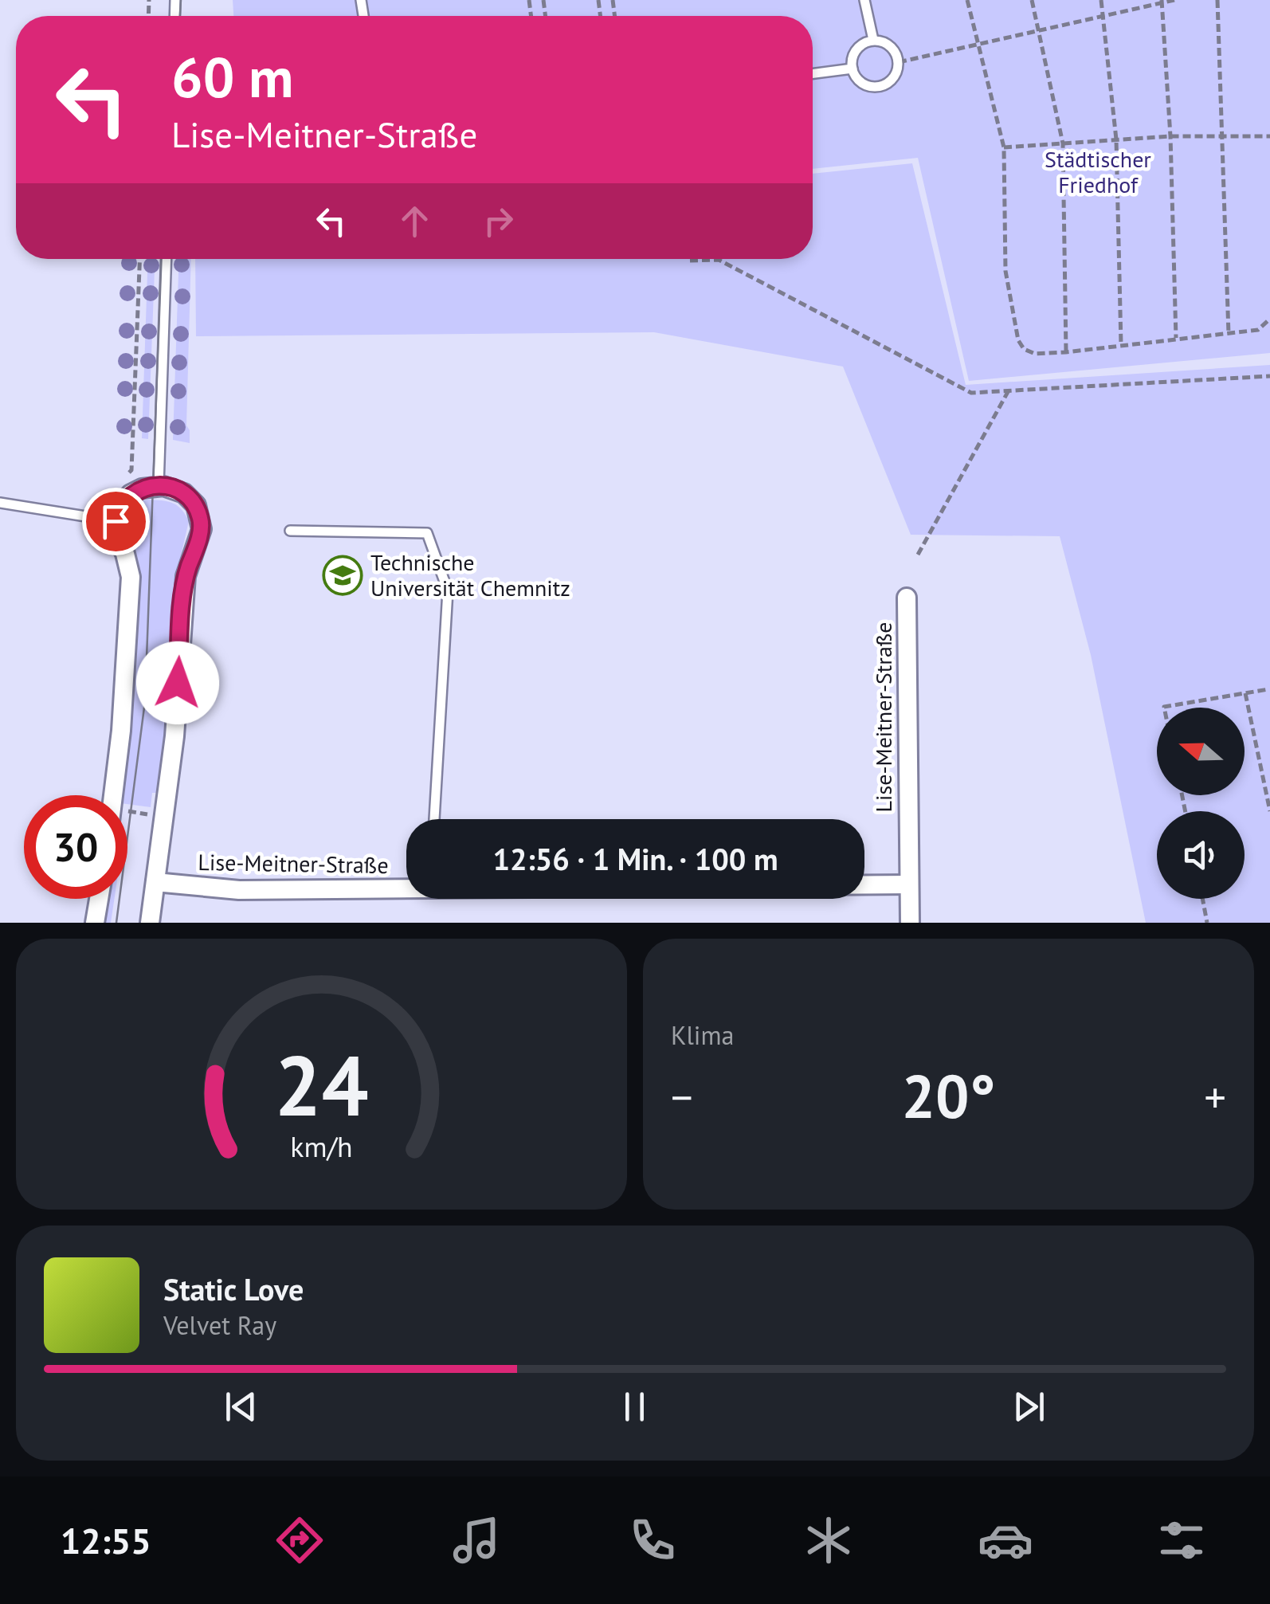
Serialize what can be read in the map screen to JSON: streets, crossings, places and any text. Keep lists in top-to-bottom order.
{
  "streets": {
    "street": ["Lise-Meitner-Straße"]
  },
  "parks": ["Städtischer Friedhof"],
  "places": {
    "school or university": ["Technische Universität Chemnitz"]
  },
  "north": "left",
  "page": {
    "turn": ["60 m", "Lise-Meitner-Straße"],
    "limit": "30",
    "trip": "12:56 · 1 Min. · 100 m",
    "tile": "Klima",
    "heat": ["−", "20°", "+"],
    "song": ["Static Love", "Velvet Ray"],
    "tabs": "12:55",
    "gauge": ["24", "km/h"]
  }
}
